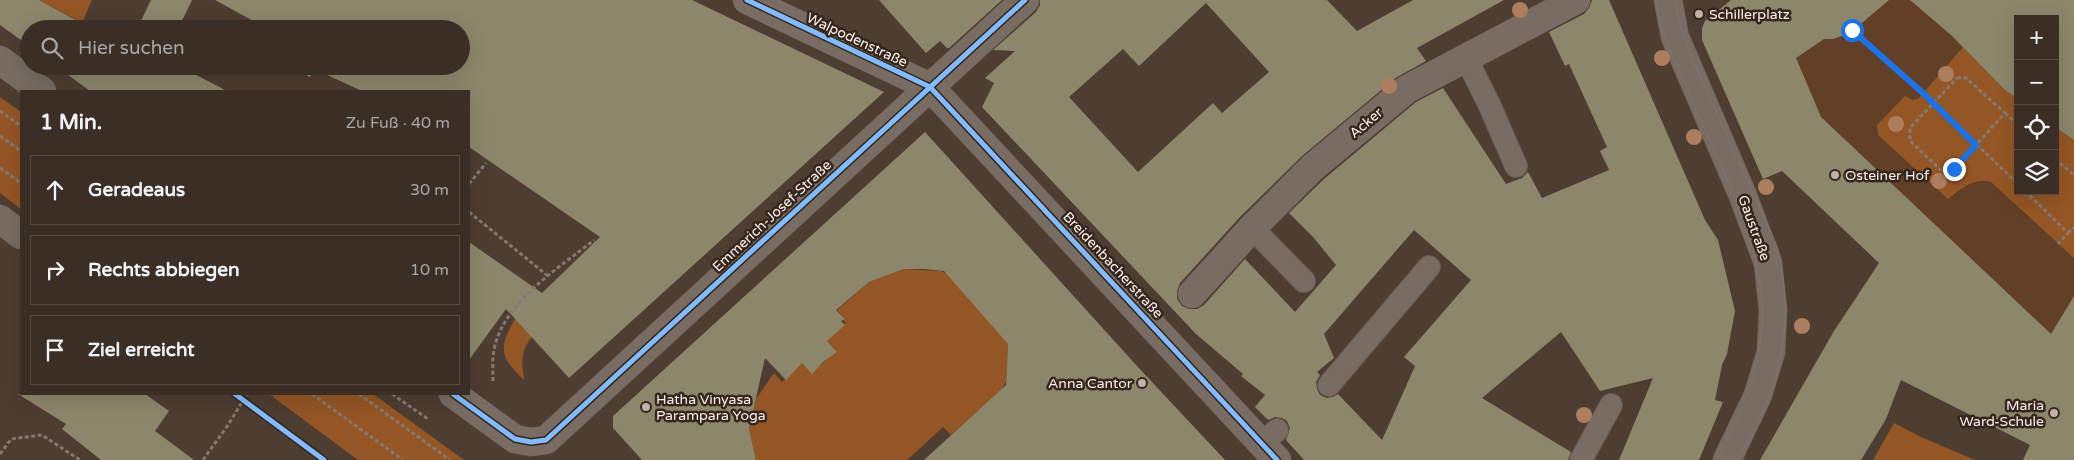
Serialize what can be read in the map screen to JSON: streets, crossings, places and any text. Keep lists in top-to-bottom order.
{
  "streets": {
    "street": [
      "Walpodenstraße",
      "Acker",
      "Emmerich-Josef-Straße",
      "Gaustraße",
      "Breidenbacherstraße"
    ]
  },
  "crossings": [
    ["Walpodenstraße", "Emmerich-Josef-Straße"],
    ["Walpodenstraße", "Breidenbacherstraße"],
    ["Emmerich-Josef-Straße", "Breidenbacherstraße"]
  ],
  "places": [
    "Schillerplatz",
    "Osteiner Hof",
    "Anna Cantor",
    "Hatha Vinyasa Parampara Yoga",
    "Maria Ward-Schule"
  ],
  "page": {
    "map_buttons": ["+", "−"],
    "search": "Hier suchen",
    "heading": ["1 Min.", "Zu Fuß · 40 m"],
    "list": [
      ["Geradeaus", "30 m"],
      ["Rechts abbiegen", "10 m"],
      "Ziel erreicht"
    ]
  }
}
